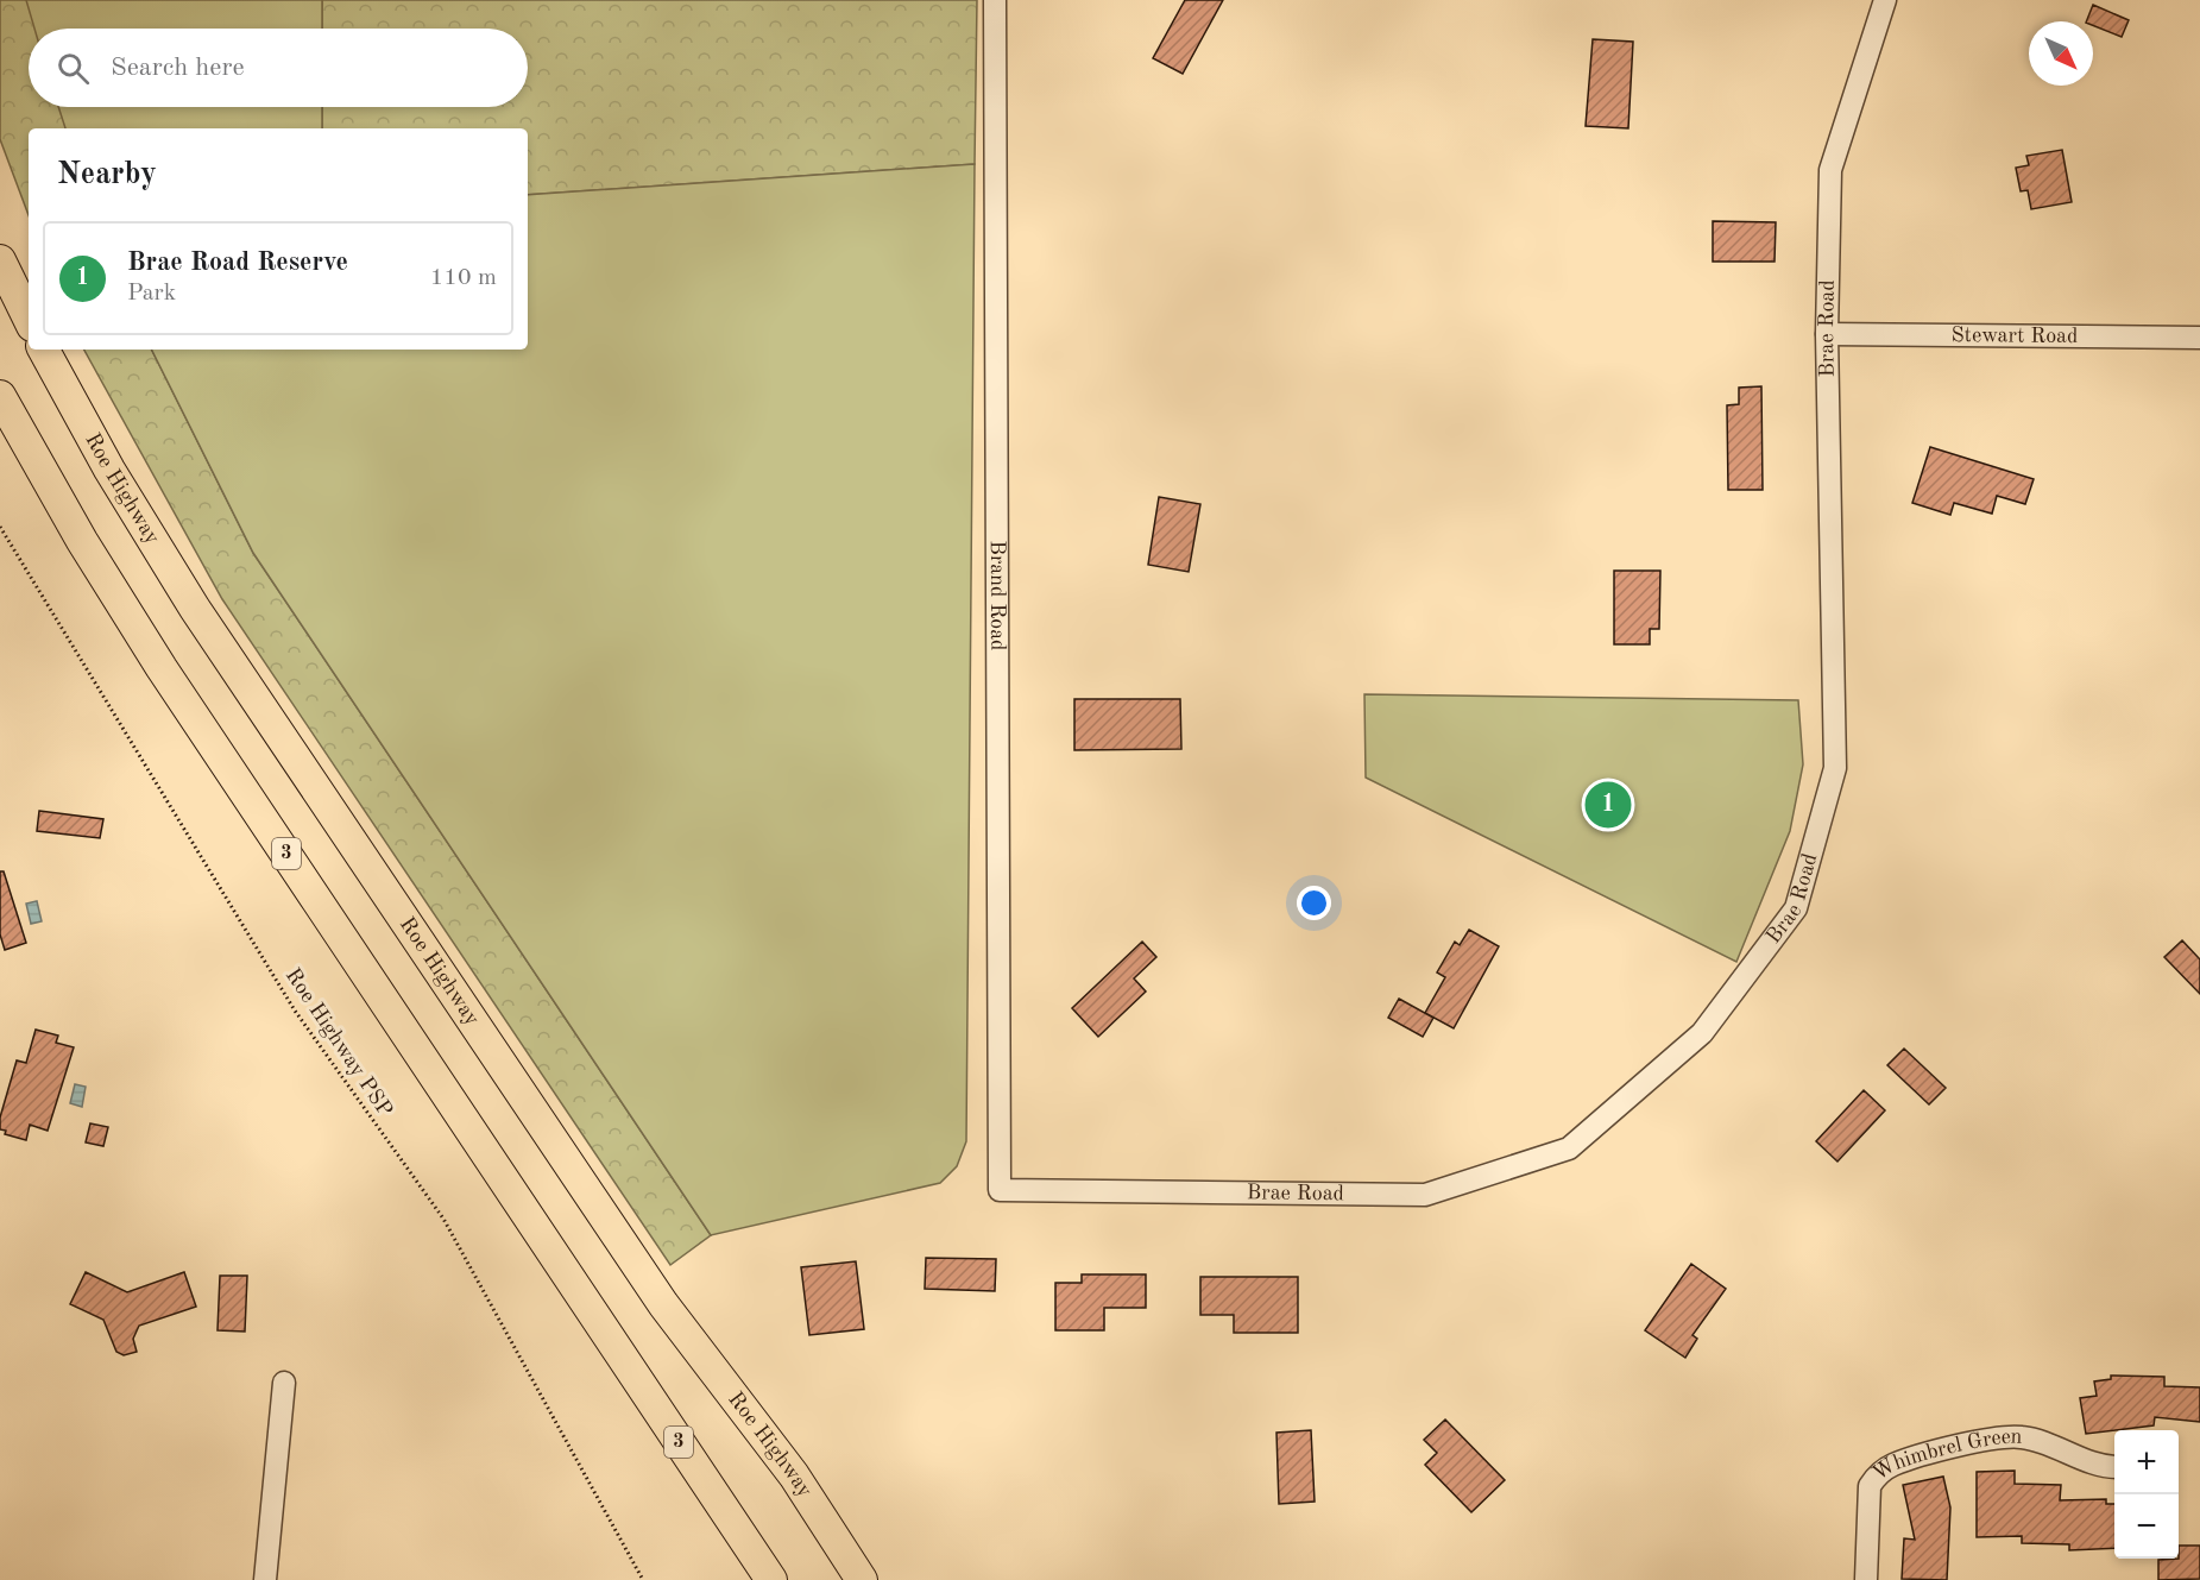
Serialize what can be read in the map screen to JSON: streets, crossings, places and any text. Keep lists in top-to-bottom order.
{
  "streets": {
    "highway": ["Roe Highway", "3"],
    "street": [
      "Brae Road",
      "Stewart Road",
      "Brand Road",
      "Whimbrel Green"
    ],
    "path": ["Roe Highway PSP"]
  },
  "crossings": [
    ["Brae Road", "Stewart Road"],
    ["Brae Road", "Brand Road"]
  ],
  "north": "bottom right",
  "page": {
    "search": "Search here",
    "heading": "Nearby",
    "list": [
      {
        "mark": "1",
        "name": "Brae Road Reserve",
        "note": "Park",
        "value": "110 m"
      }
    ],
    "pins": "1",
    "map_buttons": ["+", "−"]
  }
}
